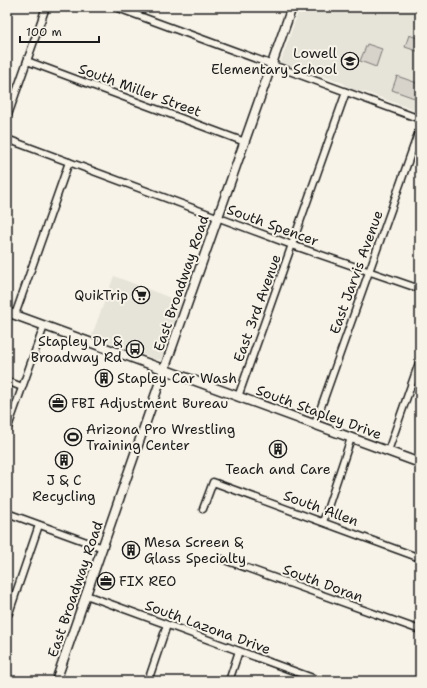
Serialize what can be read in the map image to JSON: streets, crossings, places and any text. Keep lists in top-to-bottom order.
{
  "streets": {
    "main road": ["East Broadway Road", "South Stapley Drive"],
    "street": [
      "South Miller Street",
      "South Spencer",
      "East Jarvis Avenue",
      "East 3rd Avenue",
      "South Allen",
      "South Doran",
      "South Lazona Drive"
    ]
  },
  "crossings": [
    ["South Miller Street", "East Broadway Road"],
    ["South Spencer", "East Jarvis Avenue"],
    ["South Spencer", "East Broadway Road"],
    ["South Spencer", "East 3rd Avenue"],
    ["East Jarvis Avenue", "South Stapley Drive"],
    ["East Broadway Road", "South Stapley Drive"],
    ["East Broadway Road", "South Lazona Drive"],
    ["East 3rd Avenue", "South Stapley Drive"]
  ],
  "places": {
    "school or university": ["Lowell Elementary School"],
    "supermarket": ["QuikTrip"],
    "bus stop": ["Stapley Dr & Broadway Rd"],
    "building": [
      "Stapley Car Wash",
      "Teach and Care",
      "J & C Recycling",
      "Mesa Screen & Glass Specialty"
    ],
    "office": ["FBI Adjustment Bureau", "FIX REO"],
    "sports": ["Arizona Pro Wrestling Training Center"]
  },
  "scale_bar": "100 m"
}
